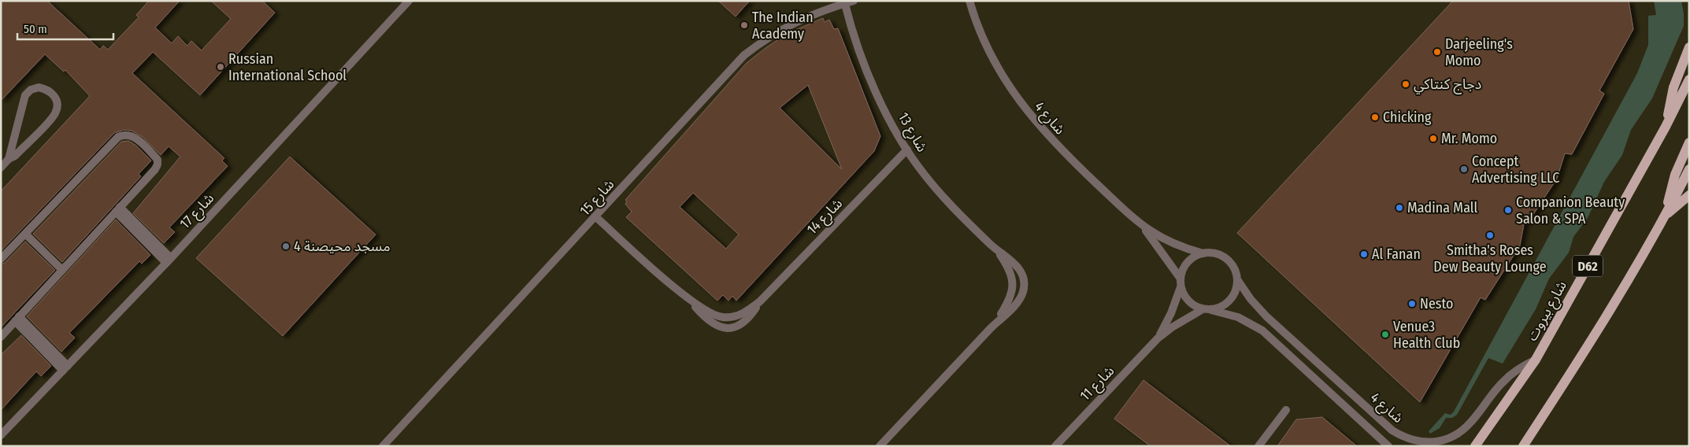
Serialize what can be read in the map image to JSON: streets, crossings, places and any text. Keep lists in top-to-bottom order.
{
  "streets": {
    "main road": ["D62", "شارع بيروت"],
    "street": [
      "شارع 4",
      "شارع 13",
      "شارع 15",
      "شارع 17",
      "شارع 14",
      "شارع 11"
    ]
  },
  "crossings": [
    ["شارع 4", "شارع بيروت"],
    ["شارع 4", "شارع 11"],
    ["شارع 13", "شارع 15"],
    ["شارع 13", "شارع 14"],
    ["شارع 15", "شارع 14"]
  ],
  "places": [
    "The Indian Academy",
    "Darjeeling's Momo",
    "Russian International School",
    "دجاج كنتاكي",
    "Chicking",
    "Mr. Momo",
    "Concept Advertising LLC",
    "Madina Mall",
    "Companion Beauty Salon & SPA",
    "Smitha's Roses Dew Beauty Lounge",
    "مسجد محيصنة 4",
    "Al Fanan",
    "Nesto",
    "Venue3 Health Club"
  ],
  "scale_bar": "50 m"
}
